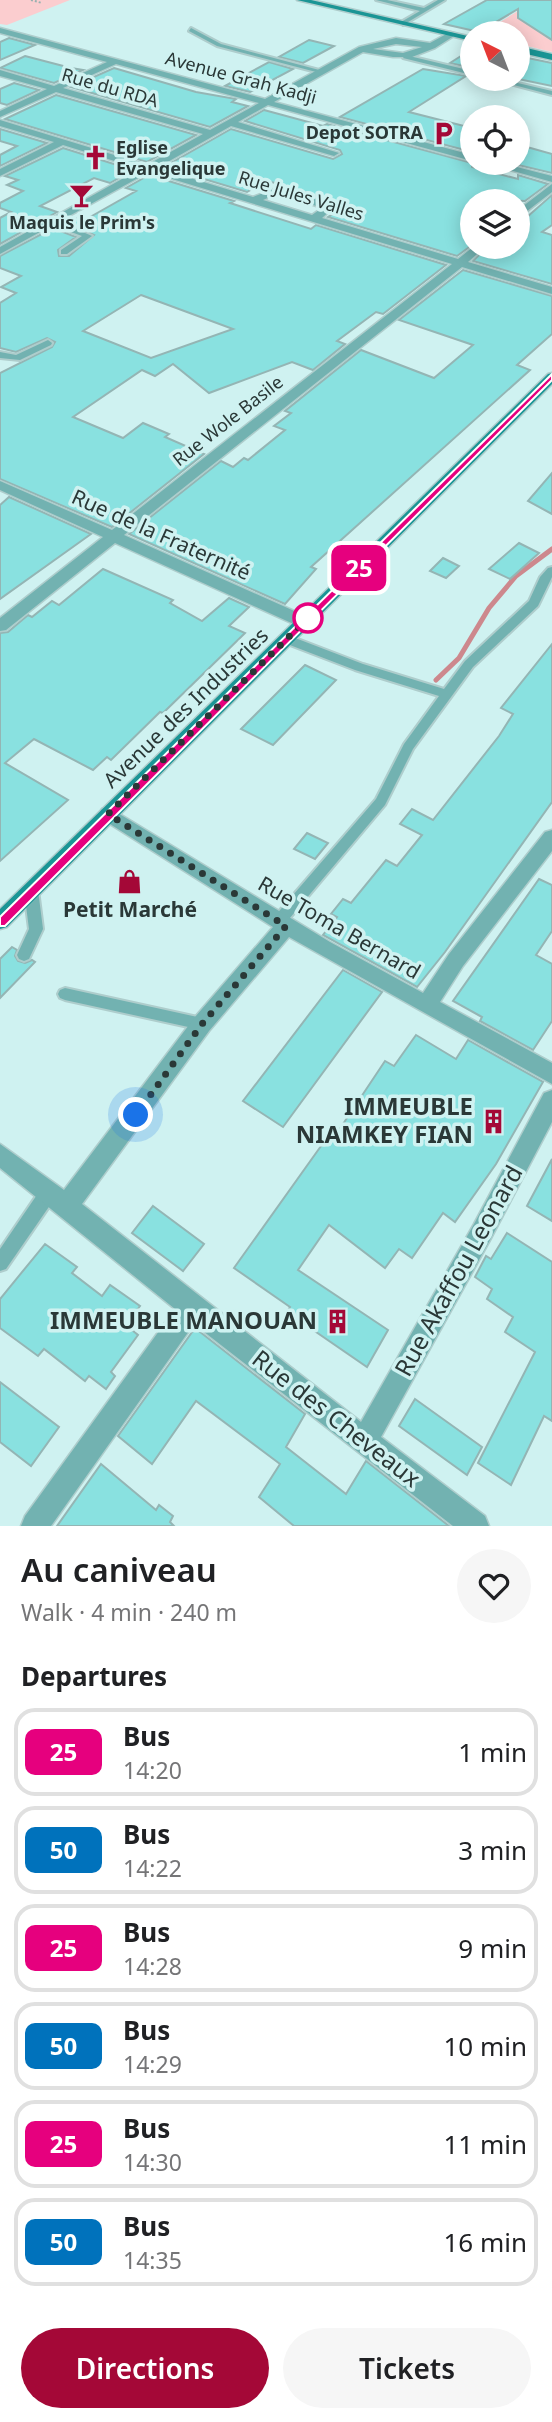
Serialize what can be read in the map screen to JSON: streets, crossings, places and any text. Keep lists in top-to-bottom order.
{
  "streets": {
    "street": [
      "Avenue Grah Kadji",
      "Rue du RDA",
      "Rue Jules Valles",
      "Rue Wole Basile",
      "Rue de la Fraternité",
      "Avenue des Industries",
      "Rue Toma Bernard",
      "Rue Akaffou Leonard",
      "Rue des Cheveaux"
    ]
  },
  "crossings": [
    ["Rue Jules Valles", "Rue Wole Basile"],
    ["Rue Wole Basile", "Rue de la Fraternité"],
    ["Rue de la Fraternité", "Avenue des Industries"],
    ["Avenue des Industries", "Rue Toma Bernard"],
    ["Rue Akaffou Leonard", "Rue des Cheveaux"]
  ],
  "places": {
    "parking": ["Depot SOTRA"],
    "church": ["Eglise Evangelique"],
    "bar": ["Maquis le Prim's"],
    "shop": ["Petit Marché"],
    "building": ["IMMEUBLE NIAMKEY FIAN", "IMMEUBLE MANOUAN"]
  },
  "lines": ["bus line 25"],
  "north": "top left",
  "page": {
    "on_map": "25",
    "heading": [
      ["Au caniveau", "Walk · 4 min · 240 m"],
      "Departures"
    ],
    "list": [
      {
        "mark": "25",
        "name": "Bus",
        "note": "14:20",
        "value": "1 min"
      },
      {
        "mark": "50",
        "name": "Bus",
        "note": "14:22",
        "value": "3 min"
      },
      {
        "mark": "25",
        "name": "Bus",
        "note": "14:28",
        "value": "9 min"
      },
      {
        "mark": "50",
        "name": "Bus",
        "note": "14:29",
        "value": "10 min"
      },
      {
        "mark": "25",
        "name": "Bus",
        "note": "14:30",
        "value": "11 min"
      },
      {
        "mark": "50",
        "name": "Bus",
        "note": "14:35",
        "value": "16 min"
      }
    ],
    "buttons": ["Directions", "Tickets"]
  }
}
